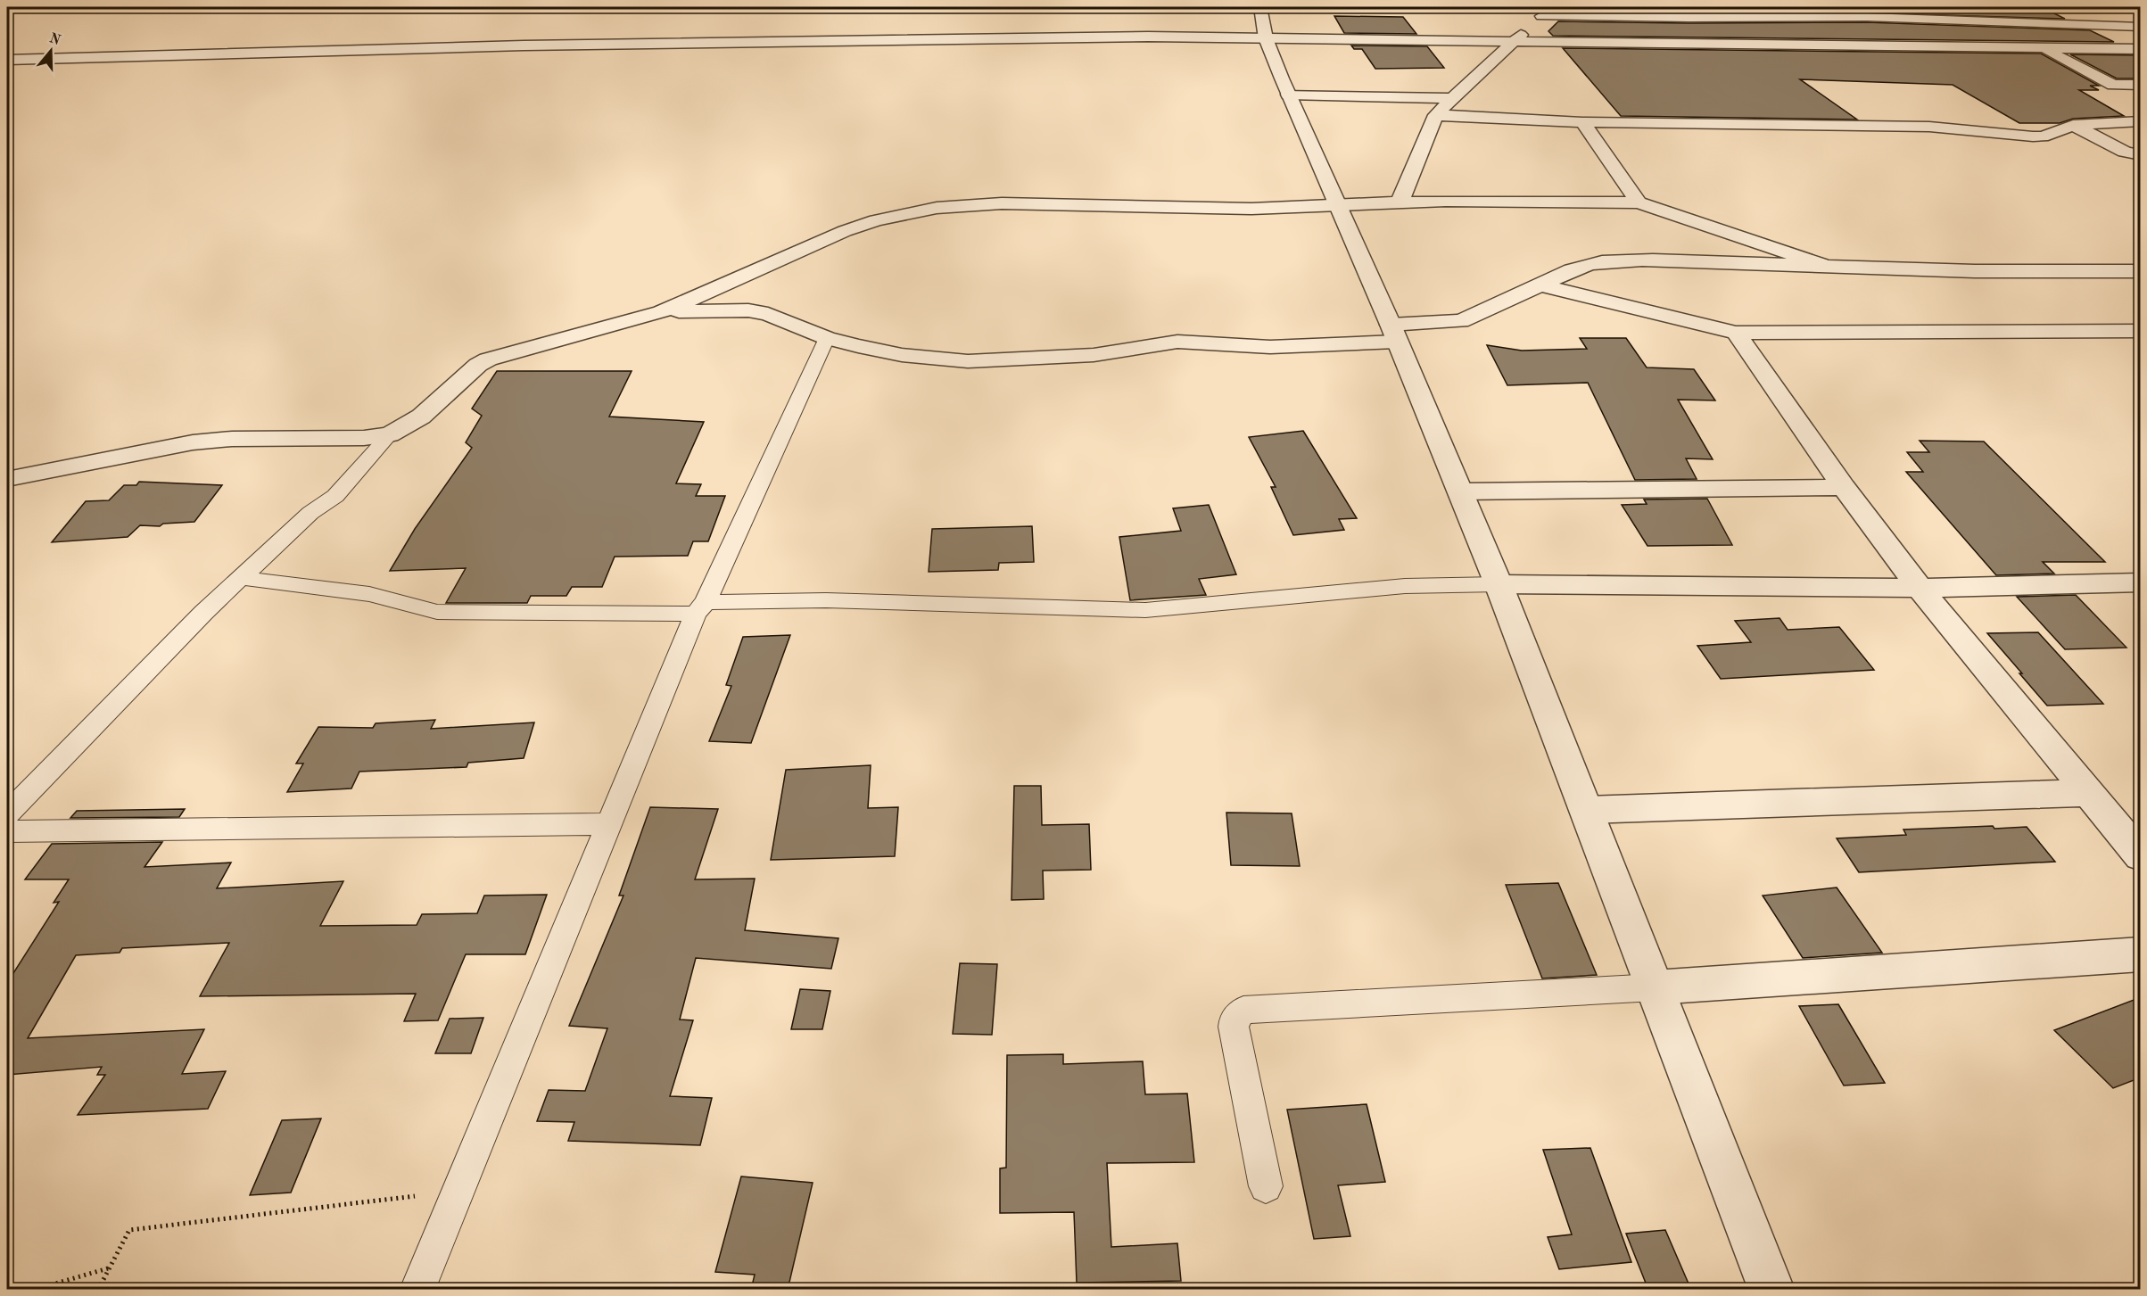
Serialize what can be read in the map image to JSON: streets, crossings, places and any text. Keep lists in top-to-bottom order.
{
  "north": "top"
}
